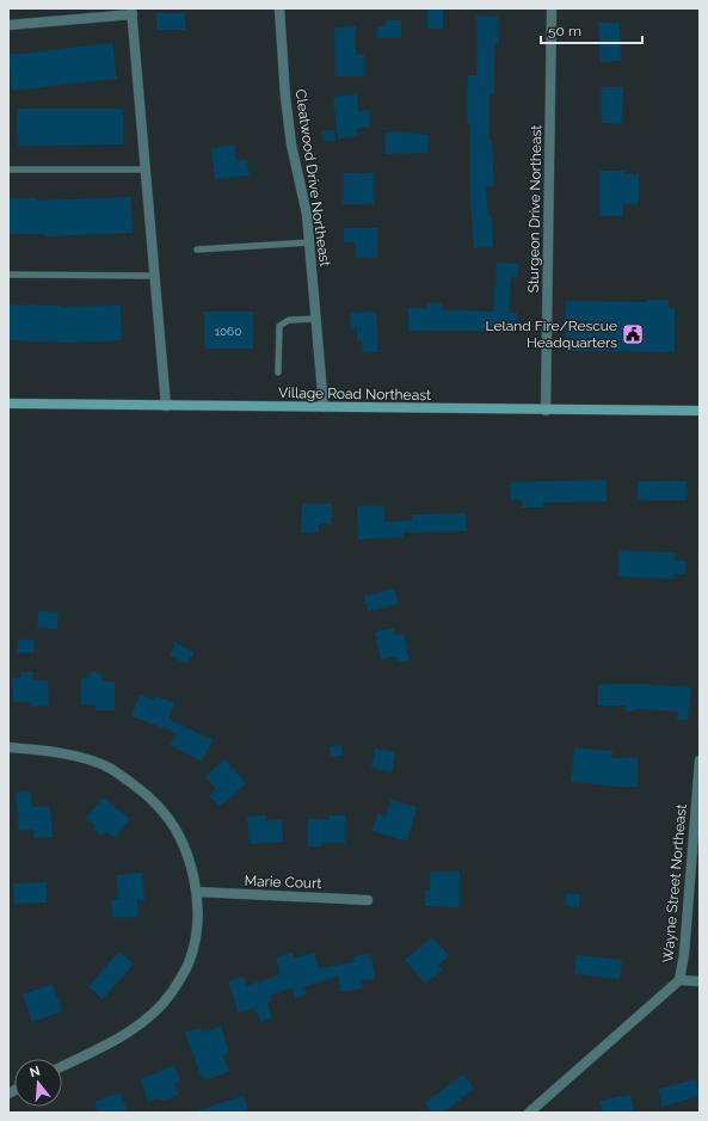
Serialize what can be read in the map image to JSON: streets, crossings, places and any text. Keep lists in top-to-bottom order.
{
  "streets": {
    "main road": ["Village Road Northeast"],
    "street": [
      "Cleatwood Drive Northeast",
      "Sturgeon Drive Northeast",
      "Marie Court",
      "Wayne Street Northeast"
    ]
  },
  "crossings": [
    ["Cleatwood Drive Northeast", "Village Road Northeast"],
    ["Sturgeon Drive Northeast", "Village Road Northeast"]
  ],
  "places": {
    "public building": ["Leland Fire/Rescue Headquarters"]
  },
  "house_numbers": ["1060"],
  "scale_bar": "50 m",
  "north": "top"
}
